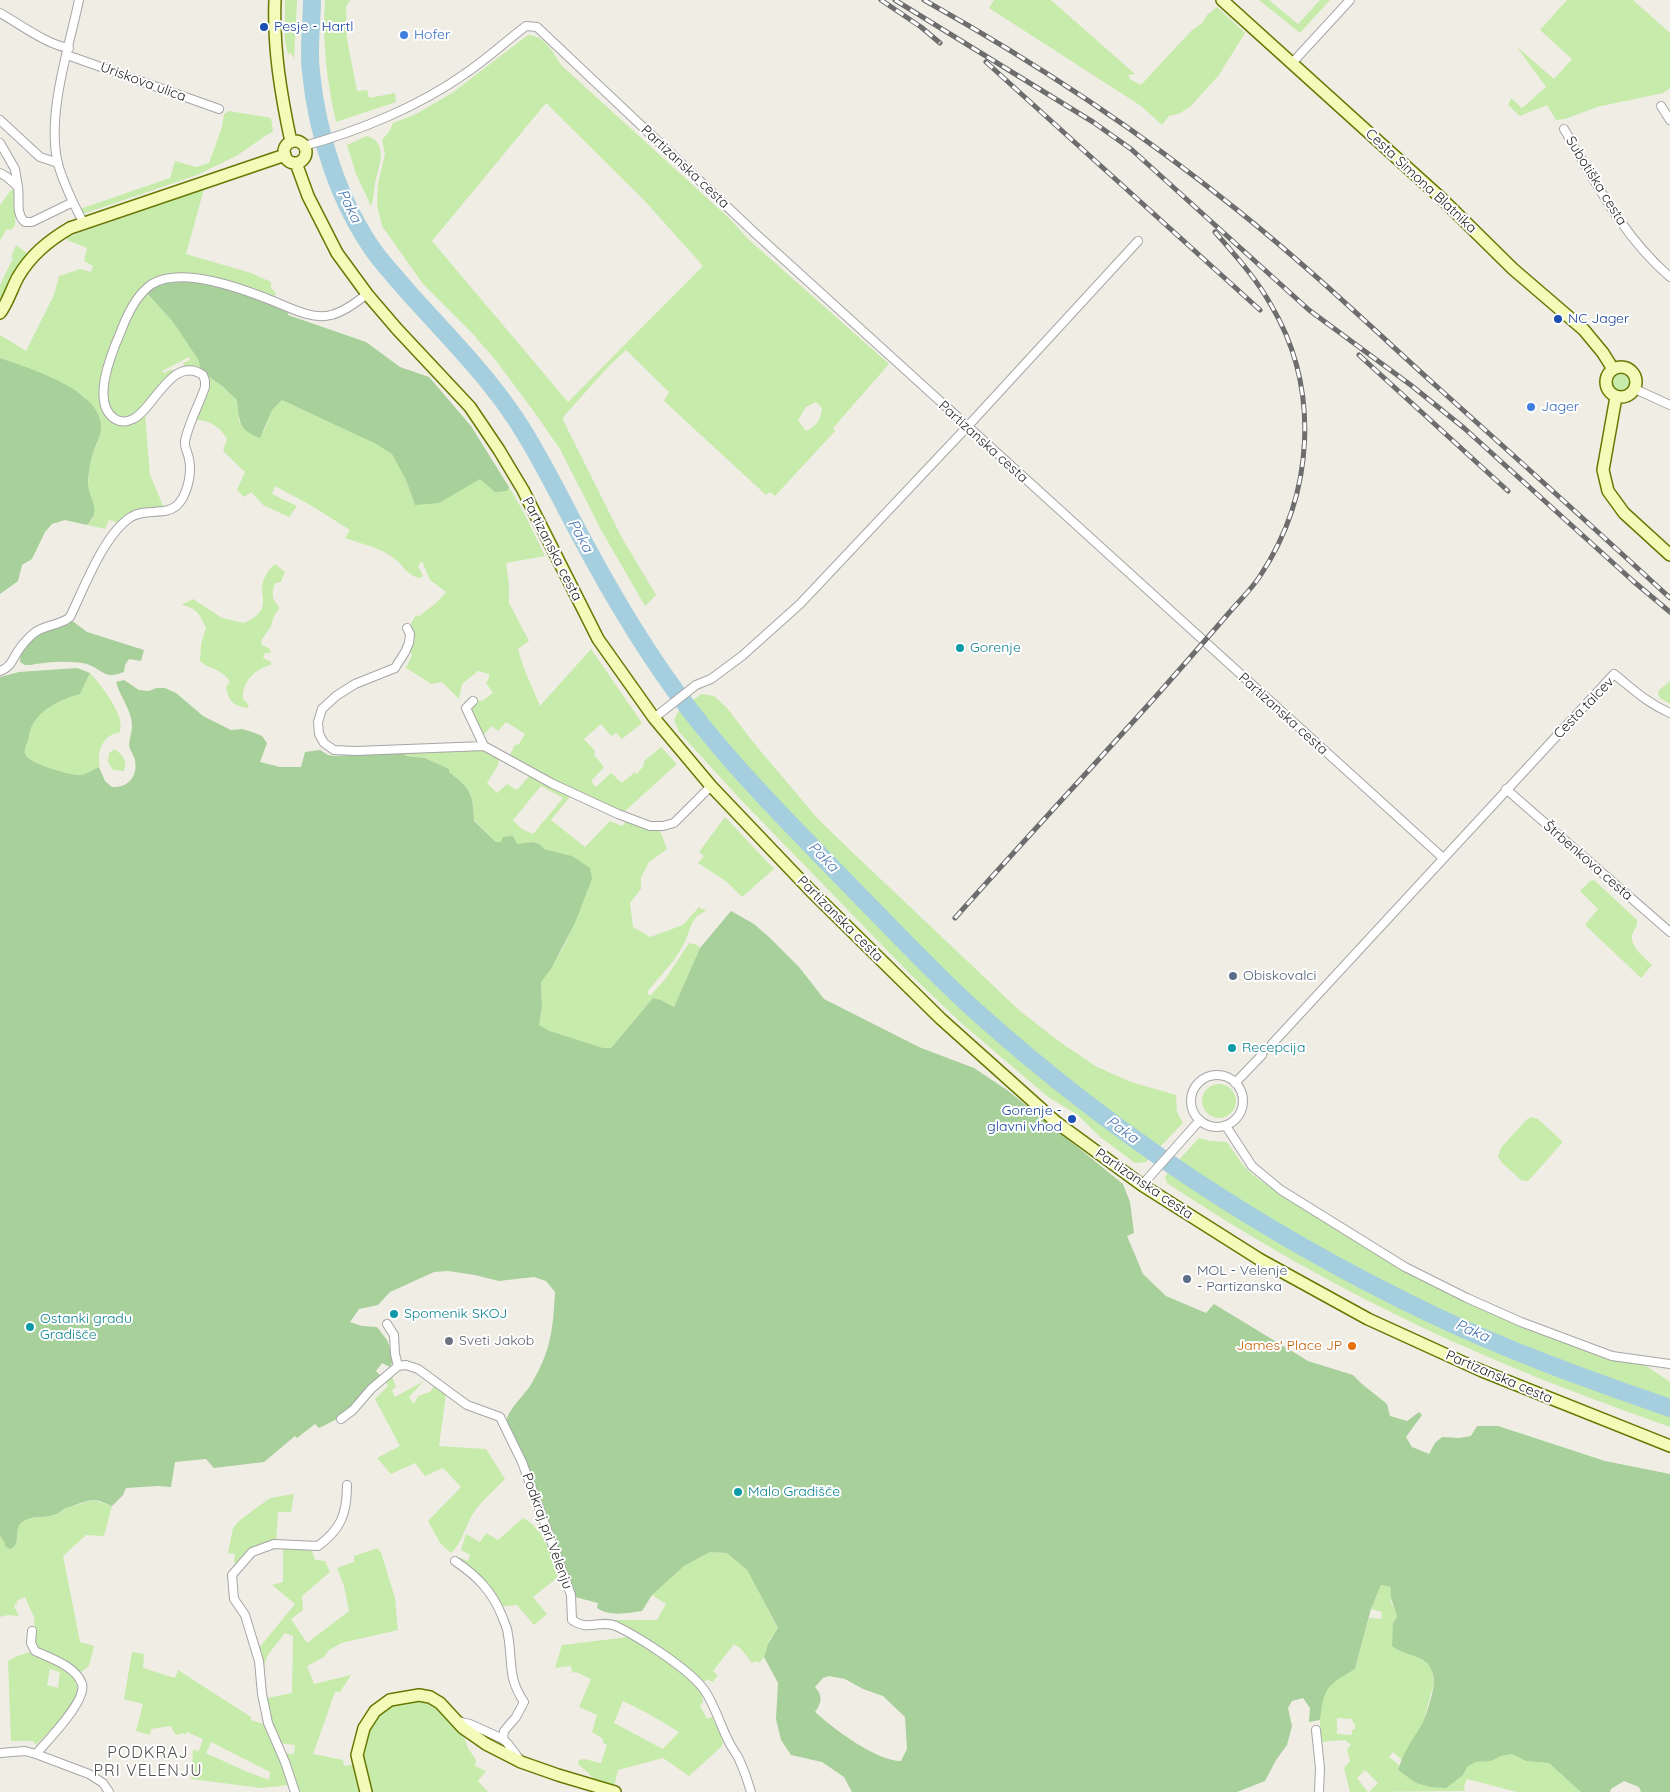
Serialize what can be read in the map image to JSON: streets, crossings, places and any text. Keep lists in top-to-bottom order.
{
  "streets": {
    "main road": ["Partizanska cesta", "Cesta Simona Blatnika"],
    "street": [
      "Uriskova ulica",
      "Subotiška cesta",
      "Cesta talcev",
      "Štrbenkova cesta",
      "Podkraj pri Velenju"
    ]
  },
  "crossings": [
    ["Cesta talcev", "Štrbenkova cesta"]
  ],
  "districts": ["PODKRAJ PRI VELENJU"],
  "water": ["Paka"],
  "places": [
    "Pesje - Hartl",
    "Hofer",
    "NC Jager",
    "Jager",
    "Gorenje",
    "Obiskovalci",
    "Recepcija",
    "Gorenje - glavni vhod",
    "MOL - Velenje - Partizanska",
    "Spomenik SKOJ",
    "Ostanki gradu Gradišče",
    "Sveti Jakob",
    "James' Place JP",
    "Malo Gradišče"
  ]
}
